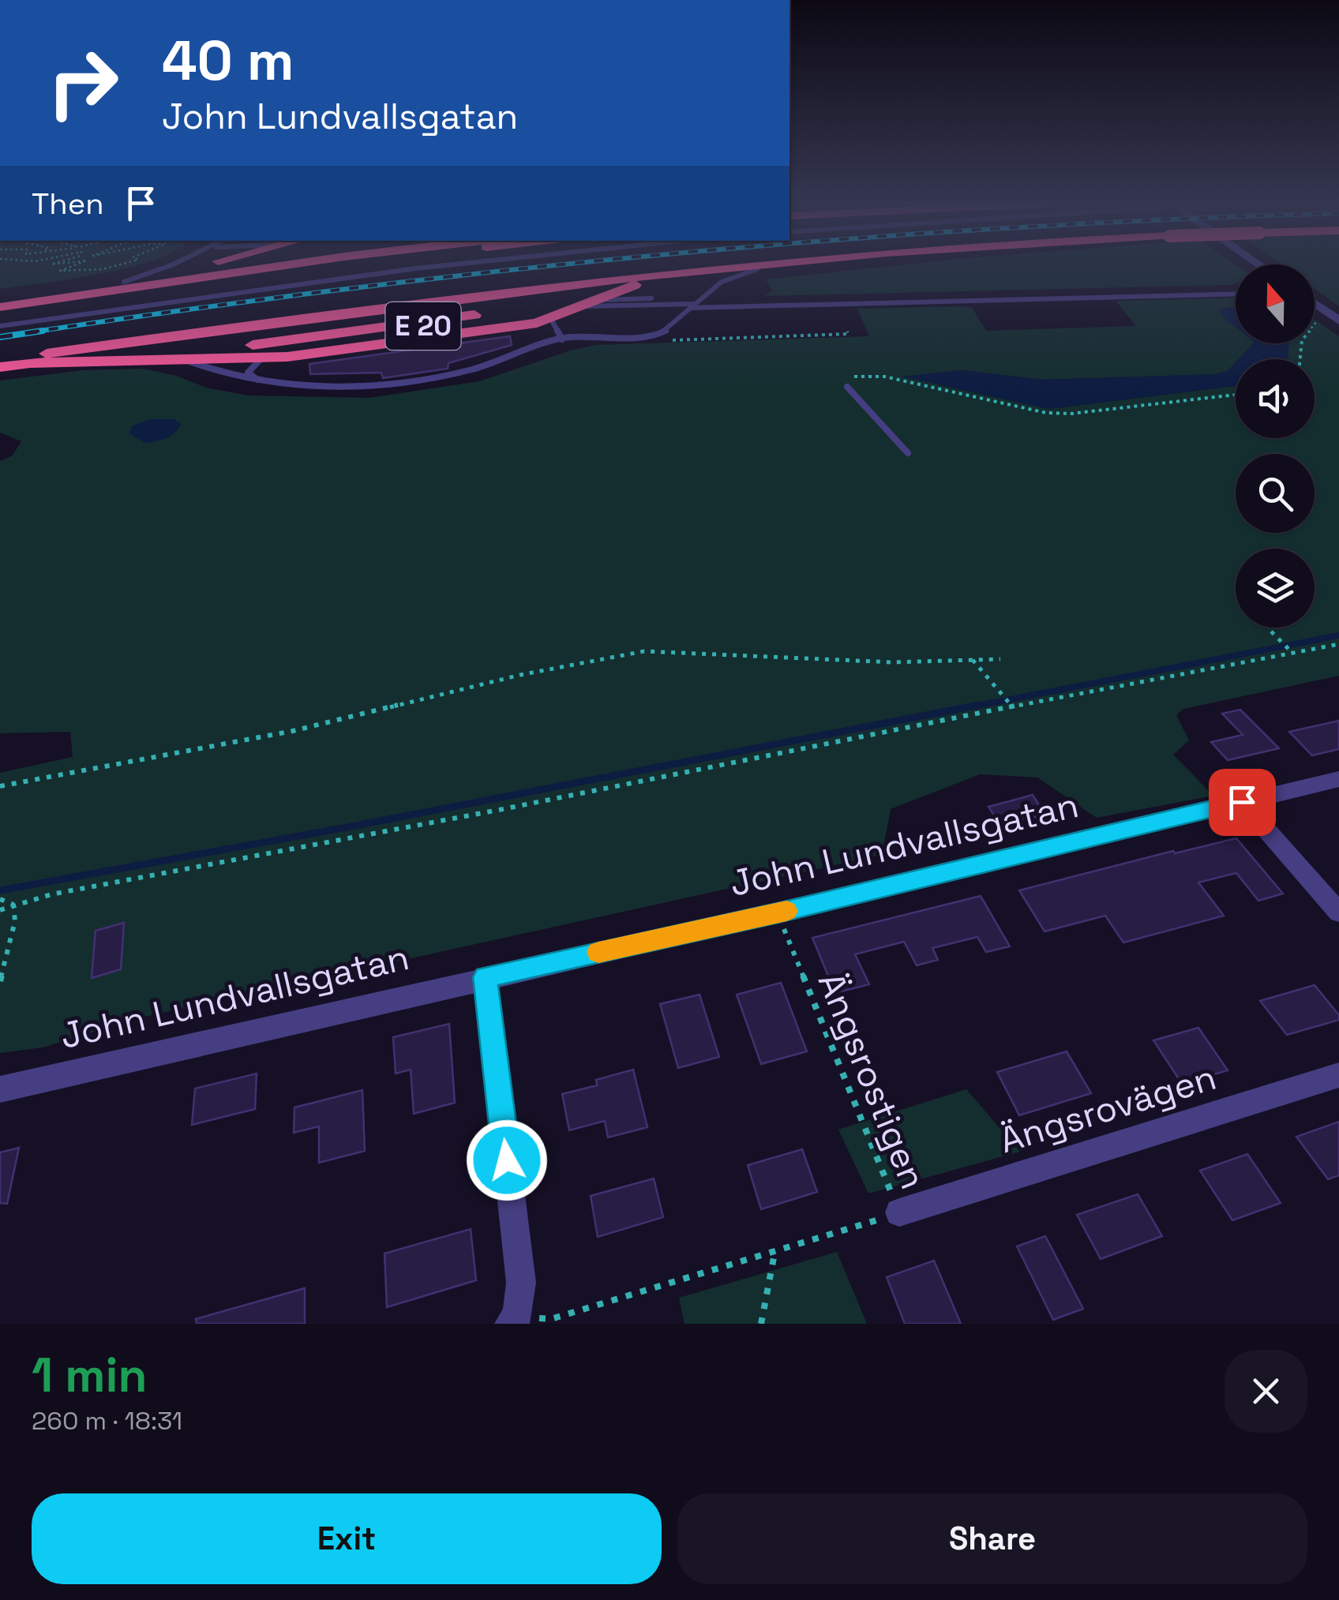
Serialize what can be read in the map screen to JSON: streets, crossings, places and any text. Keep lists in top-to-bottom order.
{
  "streets": {
    "highway": ["E 20"],
    "street": ["John Lundvallsgatan", "Ängsrovägen"],
    "path": ["Ängsrostigen"]
  },
  "crossings": [
    ["John Lundvallsgatan", "Ängsrostigen"],
    ["Ängsrostigen", "Ängsrovägen"]
  ],
  "north": "top",
  "page": {
    "turn": ["40 m", "John Lundvallsgatan"],
    "then": "Then",
    "heading": ["1 min", "260 m · 18:31"],
    "buttons": ["Exit", "Share"]
  }
}
